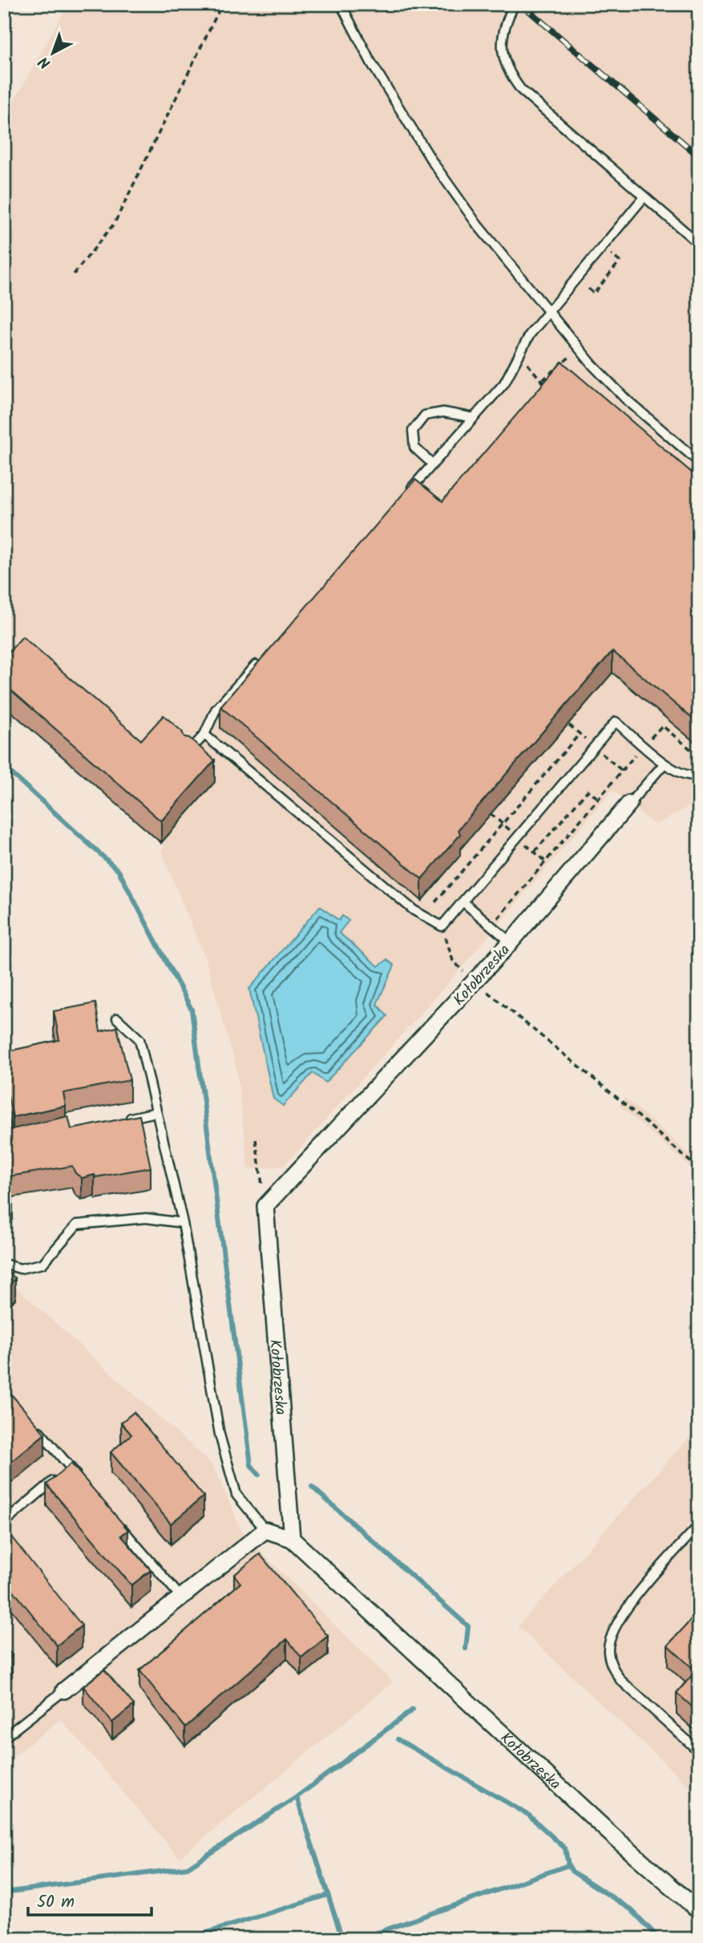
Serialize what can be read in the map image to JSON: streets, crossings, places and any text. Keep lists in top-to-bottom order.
{
  "streets": {
    "street": ["Kołobrzeska"]
  },
  "scale_bar": "50 m",
  "north": "bottom left"
}
